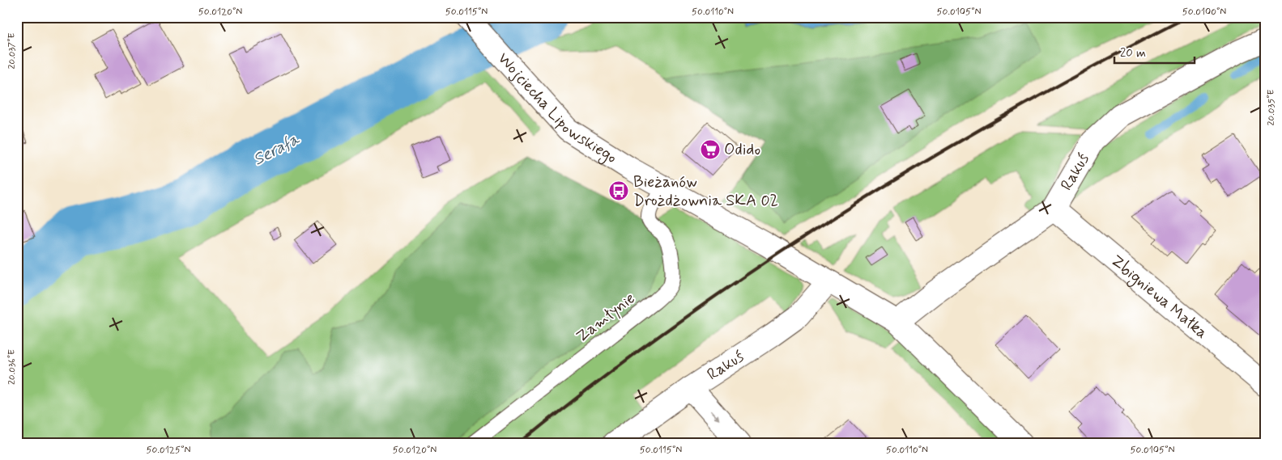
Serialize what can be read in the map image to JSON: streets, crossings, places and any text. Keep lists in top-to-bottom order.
{
  "streets": {
    "street": ["Wojciecha Lipowskiego", "Rakuś", "Zbigniewa Małka"],
    "lane": ["Zamłynie"]
  },
  "crossings": [
    ["Wojciecha Lipowskiego", "Rakuś"],
    ["Wojciecha Lipowskiego", "Zamłynie"],
    ["Rakuś", "Zbigniewa Małka"]
  ],
  "water": ["Serafa"],
  "places": {
    "supermarket": ["Odido"],
    "bus stop": ["Bieżanów Drożdżownia SKA 02"]
  },
  "scale_bar": "20 m",
  "coordinates": [
    "50.0120°N",
    "50.0115°N",
    "50.0110°N",
    "50.0105°N",
    "50.0100°N",
    "20.037°E",
    "20.035°E",
    "20.036°E",
    "50.0125°N"
  ]
}
